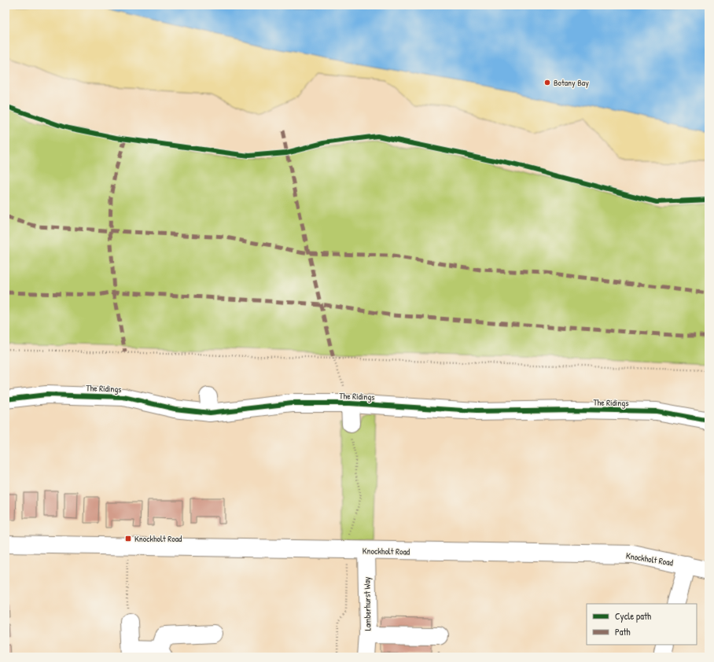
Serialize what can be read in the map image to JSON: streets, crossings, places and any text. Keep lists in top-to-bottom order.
{
  "streets": {
    "street": ["The Ridings", "Knockholt Road", "Lamberhurst Way"]
  },
  "crossings": [
    ["Knockholt Road", "Lamberhurst Way"]
  ],
  "places": {
    "other": ["Botany Bay"],
    "transit": ["Knockholt Road"]
  },
  "legend": ["Cycle path", "Path"]
}
